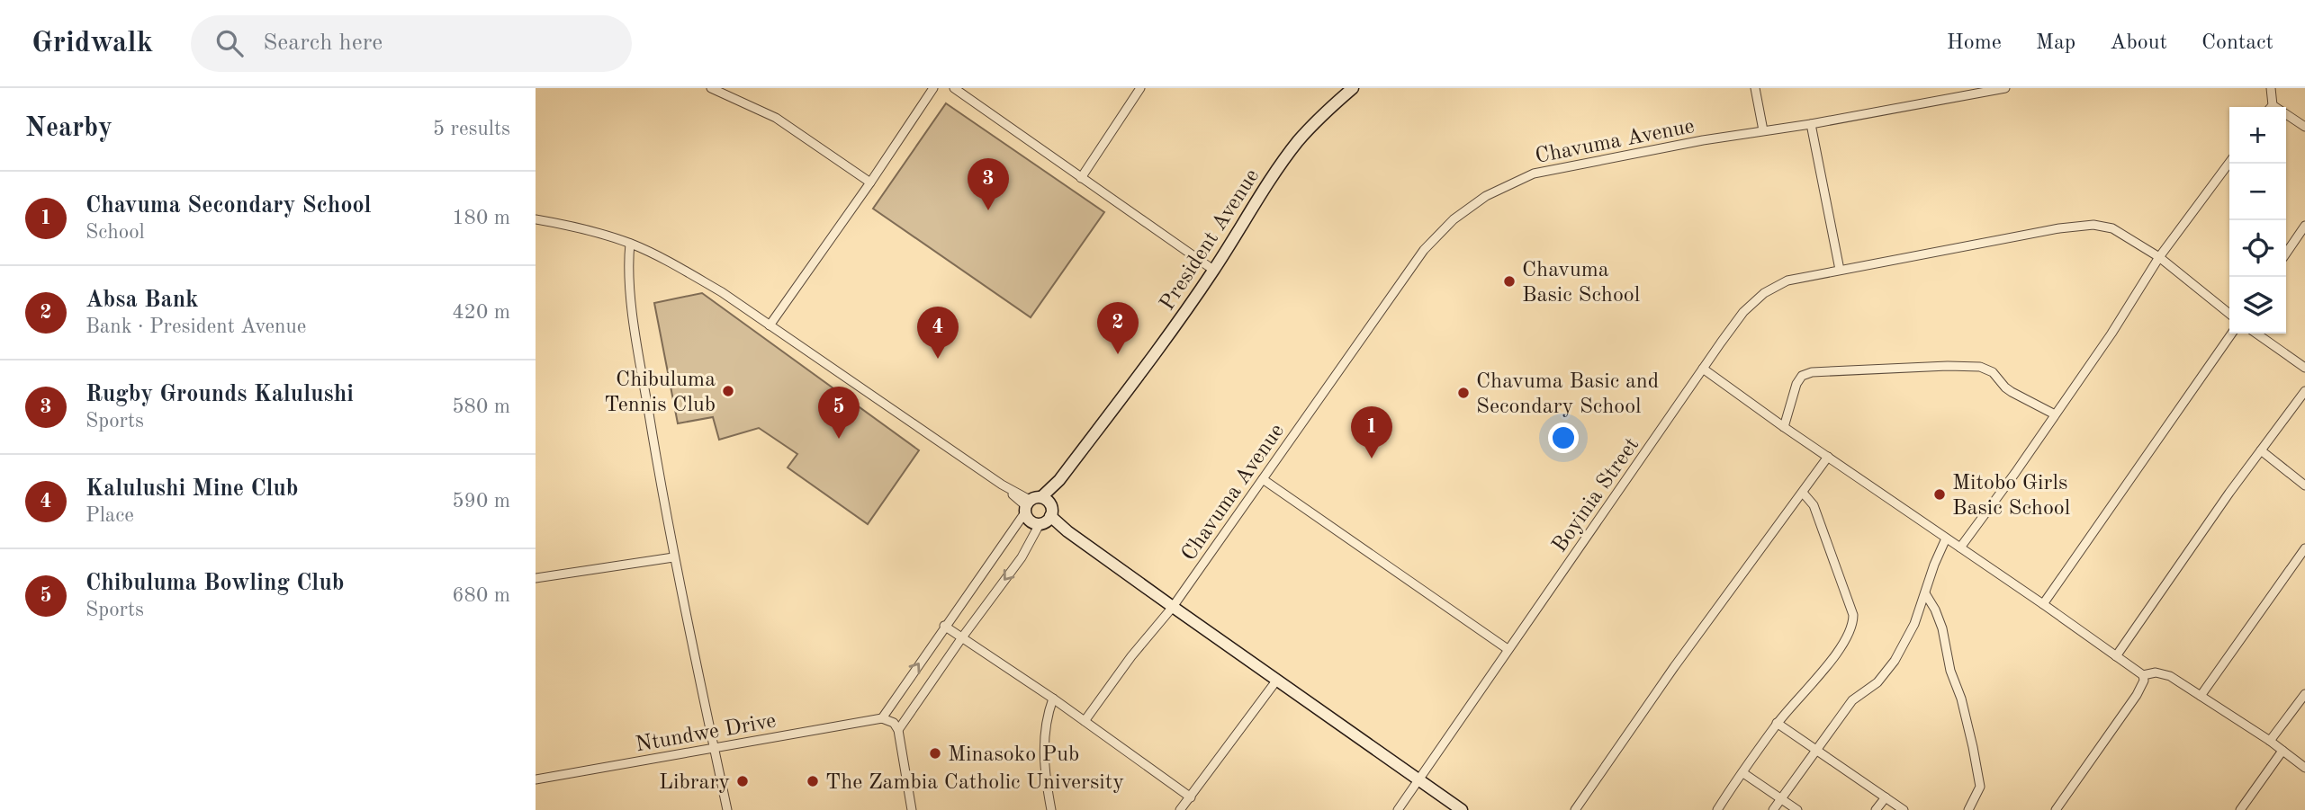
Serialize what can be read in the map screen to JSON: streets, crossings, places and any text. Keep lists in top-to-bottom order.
{
  "streets": {
    "street": [
      "Chavuma Avenue",
      "President Avenue",
      "Boyinia Street",
      "Ntundwe Drive"
    ]
  },
  "places": [
    "Chavuma Basic School",
    "Chibuluma Tennis Club",
    "Chavuma Basic and Secondary School",
    "Mitobo Girls Basic School",
    "Minasoko Pub",
    "Library",
    "The Zambia Catholic University"
  ],
  "page": {
    "header": "Gridwalk",
    "search": "Search here",
    "nav": [
      "Home",
      "Map",
      "About",
      "Contact"
    ],
    "heading": ["Nearby", "5 results"],
    "map_buttons": ["+", "−"],
    "pins": [
      "3",
      "2",
      "4",
      "5",
      "1"
    ],
    "list": [
      {
        "mark": "1",
        "name": "Chavuma Secondary School",
        "note": "School",
        "value": "180 m"
      },
      {
        "mark": "2",
        "name": "Absa Bank",
        "note": "Bank · President Avenue",
        "value": "420 m"
      },
      {
        "mark": "3",
        "name": "Rugby Grounds Kalulushi",
        "note": "Sports",
        "value": "580 m"
      },
      {
        "mark": "4",
        "name": "Kalulushi Mine Club",
        "note": "Place",
        "value": "590 m"
      },
      {
        "mark": "5",
        "name": "Chibuluma Bowling Club",
        "note": "Sports",
        "value": "680 m"
      }
    ]
  }
}
